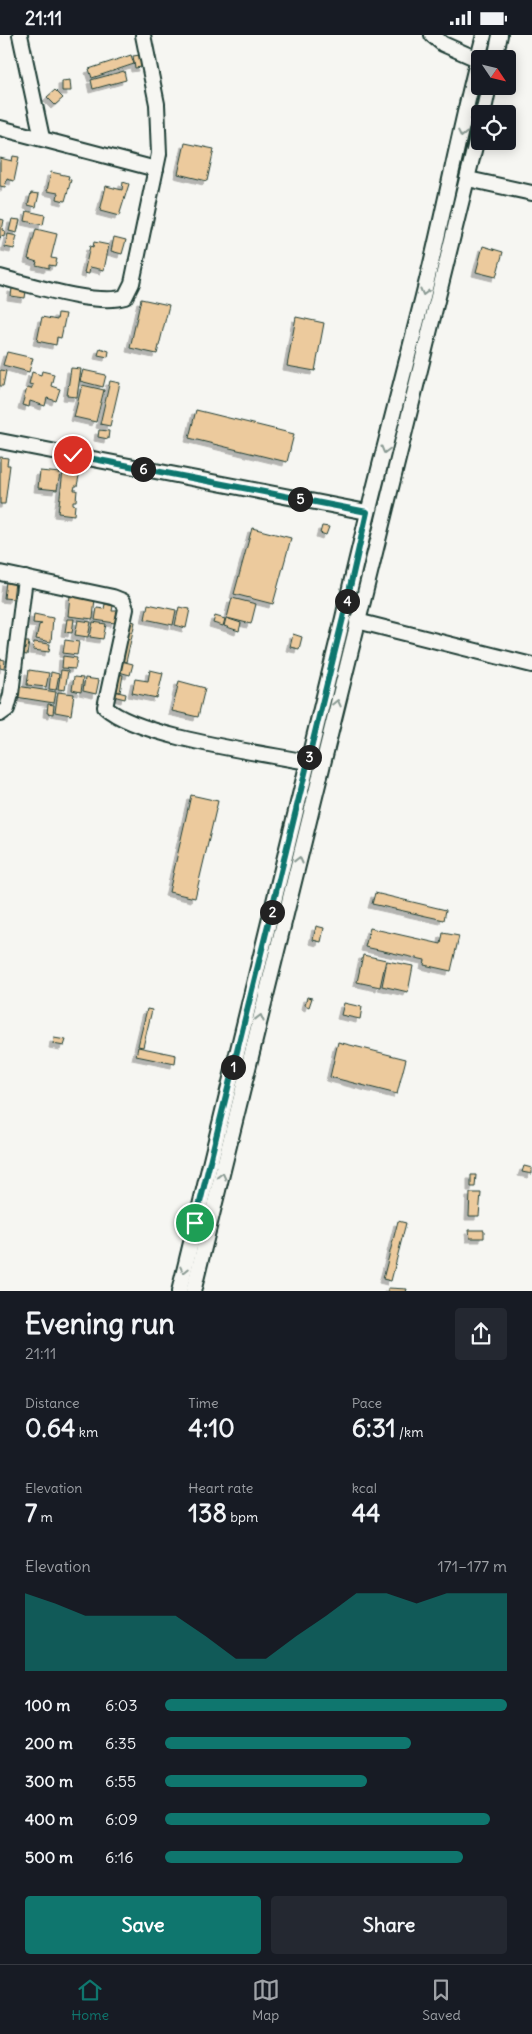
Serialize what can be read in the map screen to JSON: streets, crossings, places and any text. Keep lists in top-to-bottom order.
{
  "north": "bottom right",
  "page": {
    "status": "21:11",
    "pins": [
      "6",
      "5",
      "4",
      "3",
      "2",
      "1"
    ],
    "heading": ["Evening run", "21:11"],
    "stats": [
      ["Distance", "0.64 km"],
      ["Time", "4:10"],
      ["Pace", "6:31 /km"],
      ["Elevation", "7 m"],
      ["Heart rate", "138 bpm"],
      ["kcal", "44"]
    ],
    "chart": ["Elevation", "171–177 m"],
    "list": [
      {
        "name": "100 m",
        "note": "6:03"
      },
      {
        "name": "200 m",
        "note": "6:35"
      },
      {
        "name": "300 m",
        "note": "6:55"
      },
      {
        "name": "400 m",
        "note": "6:09"
      },
      {
        "name": "500 m",
        "note": "6:16"
      }
    ],
    "buttons": ["Save", "Share"],
    "tabs": ["Home", "Map", "Saved"]
  }
}
